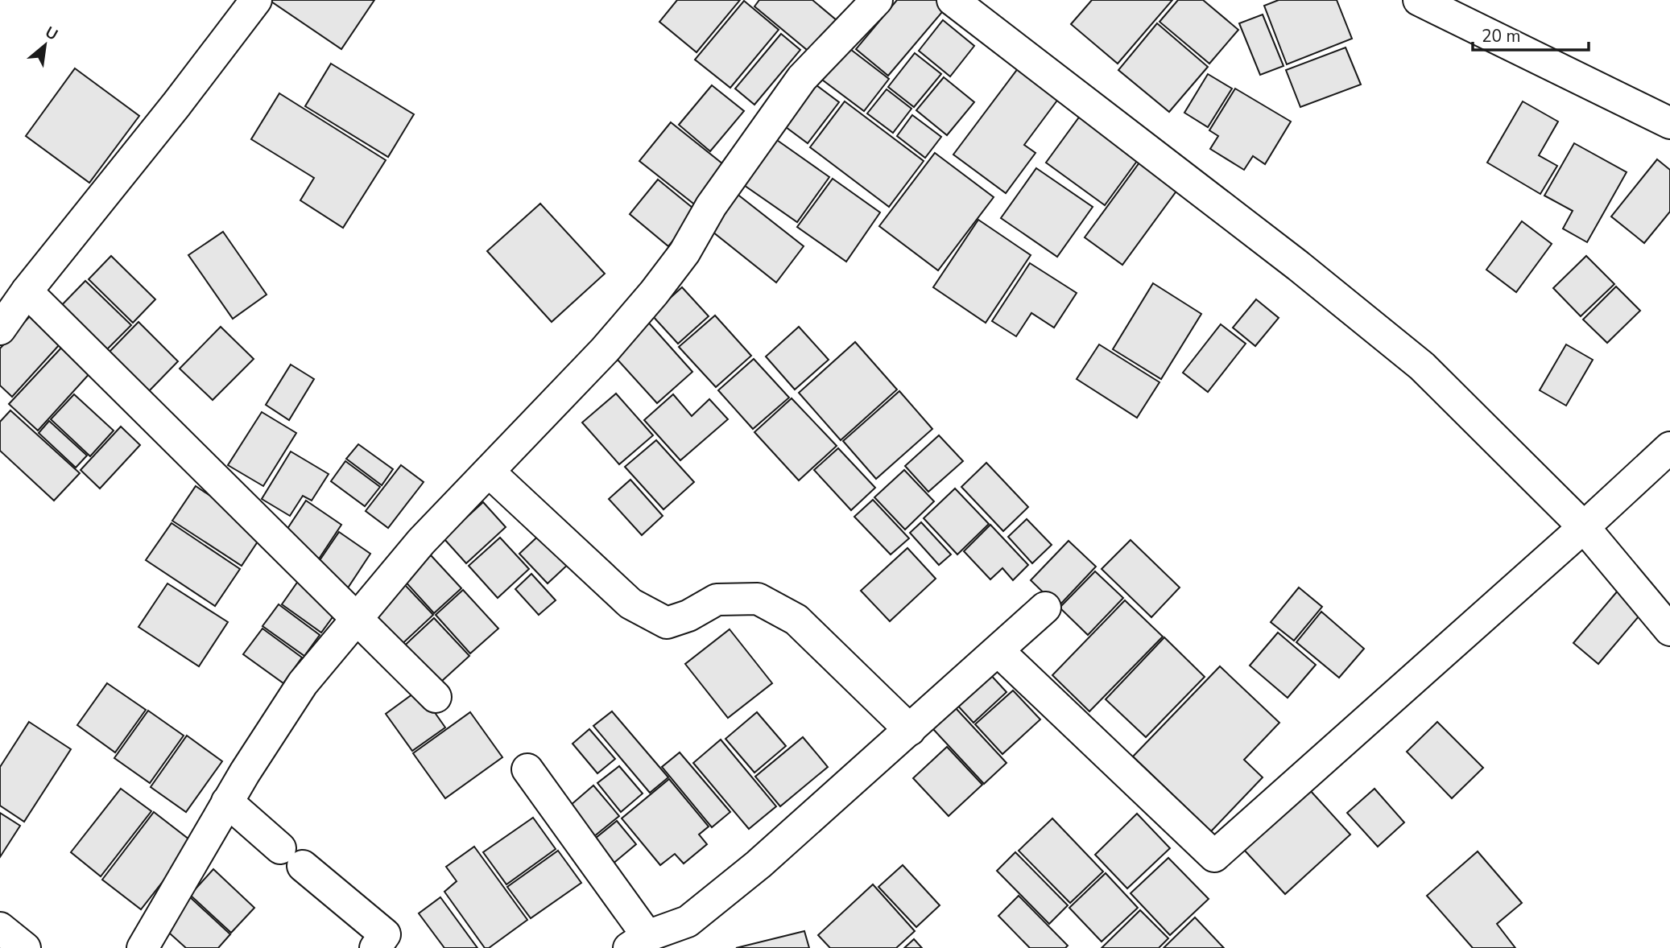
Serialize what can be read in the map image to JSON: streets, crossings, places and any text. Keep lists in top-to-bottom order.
{
  "scale_bar": "20 m",
  "north": "top right"
}
